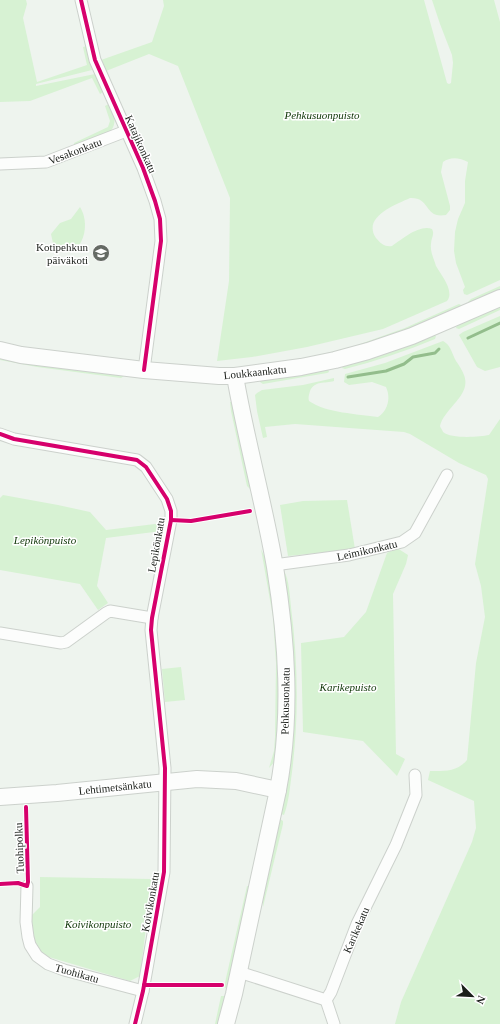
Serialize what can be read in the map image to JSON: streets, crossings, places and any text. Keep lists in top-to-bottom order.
{
  "streets": {
    "main road": ["Loukkaankatu", "Pehkusuonkatu", "Lehtimetsänkatu"],
    "street": [
      "Katajikonkatu",
      "Vesakonkatu",
      "Lepikönkatu",
      "Leimikonkatu",
      "Koivikonkatu",
      "Karikekatu",
      "Tuohikatu"
    ],
    "cycle path": ["Tuohipolku"]
  },
  "crossings": [
    ["Katajikonkatu", "Vesakonkatu"],
    ["Katajikonkatu", "Loukkaankatu"],
    ["Loukkaankatu", "Pehkusuonkatu"],
    ["Lepikönkatu", "Lehtimetsänkatu"],
    ["Lepikönkatu", "Koivikonkatu"],
    ["Leimikonkatu", "Pehkusuonkatu"],
    ["Pehkusuonkatu", "Lehtimetsänkatu"],
    ["Lehtimetsänkatu", "Koivikonkatu"],
    ["Koivikonkatu", "Tuohikatu"]
  ],
  "parks": [
    "Pehkusuonpuisto",
    "Lepikönpuisto",
    "Karikepuisto",
    "Koivikonpuisto"
  ],
  "places": {
    "school or university": ["Kotipehkun päiväkoti"]
  },
  "north": "bottom right"
}
